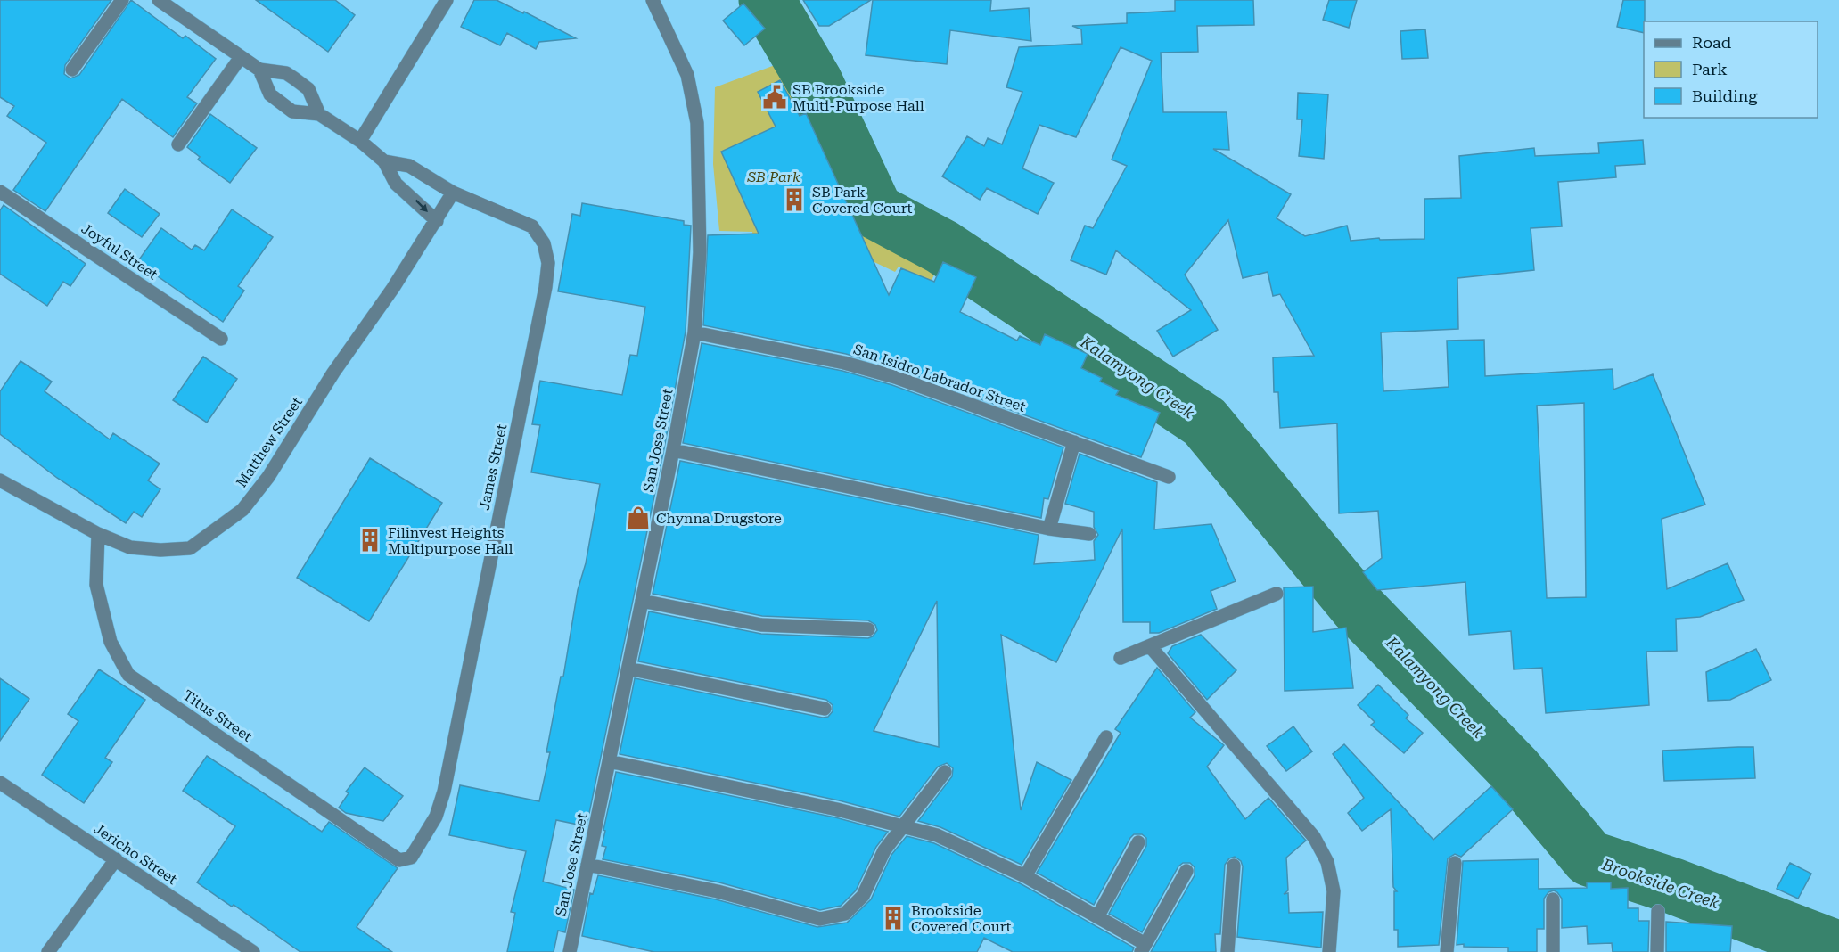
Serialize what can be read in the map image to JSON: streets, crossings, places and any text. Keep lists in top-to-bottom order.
{
  "streets": {
    "street": [
      "Joyful Street",
      "San Isidro Labrador Street",
      "San Jose Street",
      "Matthew Street",
      "James Street",
      "Titus Street",
      "Jericho Street"
    ]
  },
  "crossings": [
    ["San Isidro Labrador Street", "San Jose Street"],
    ["Matthew Street", "James Street"],
    ["Matthew Street", "Titus Street"],
    ["James Street", "Titus Street"]
  ],
  "water": ["Kalamyong Creek", "Brookside Creek"],
  "parks": ["SB Park"],
  "places": {
    "public building": ["SB Brookside Multi-Purpose Hall"],
    "building": ["SB Park Covered Court", "Filinvest Heights Multipurpose Hall", "Brookside Covered Court"],
    "shop": ["Chynna Drugstore"]
  },
  "legend": ["Road", "Park", "Building"]
}
